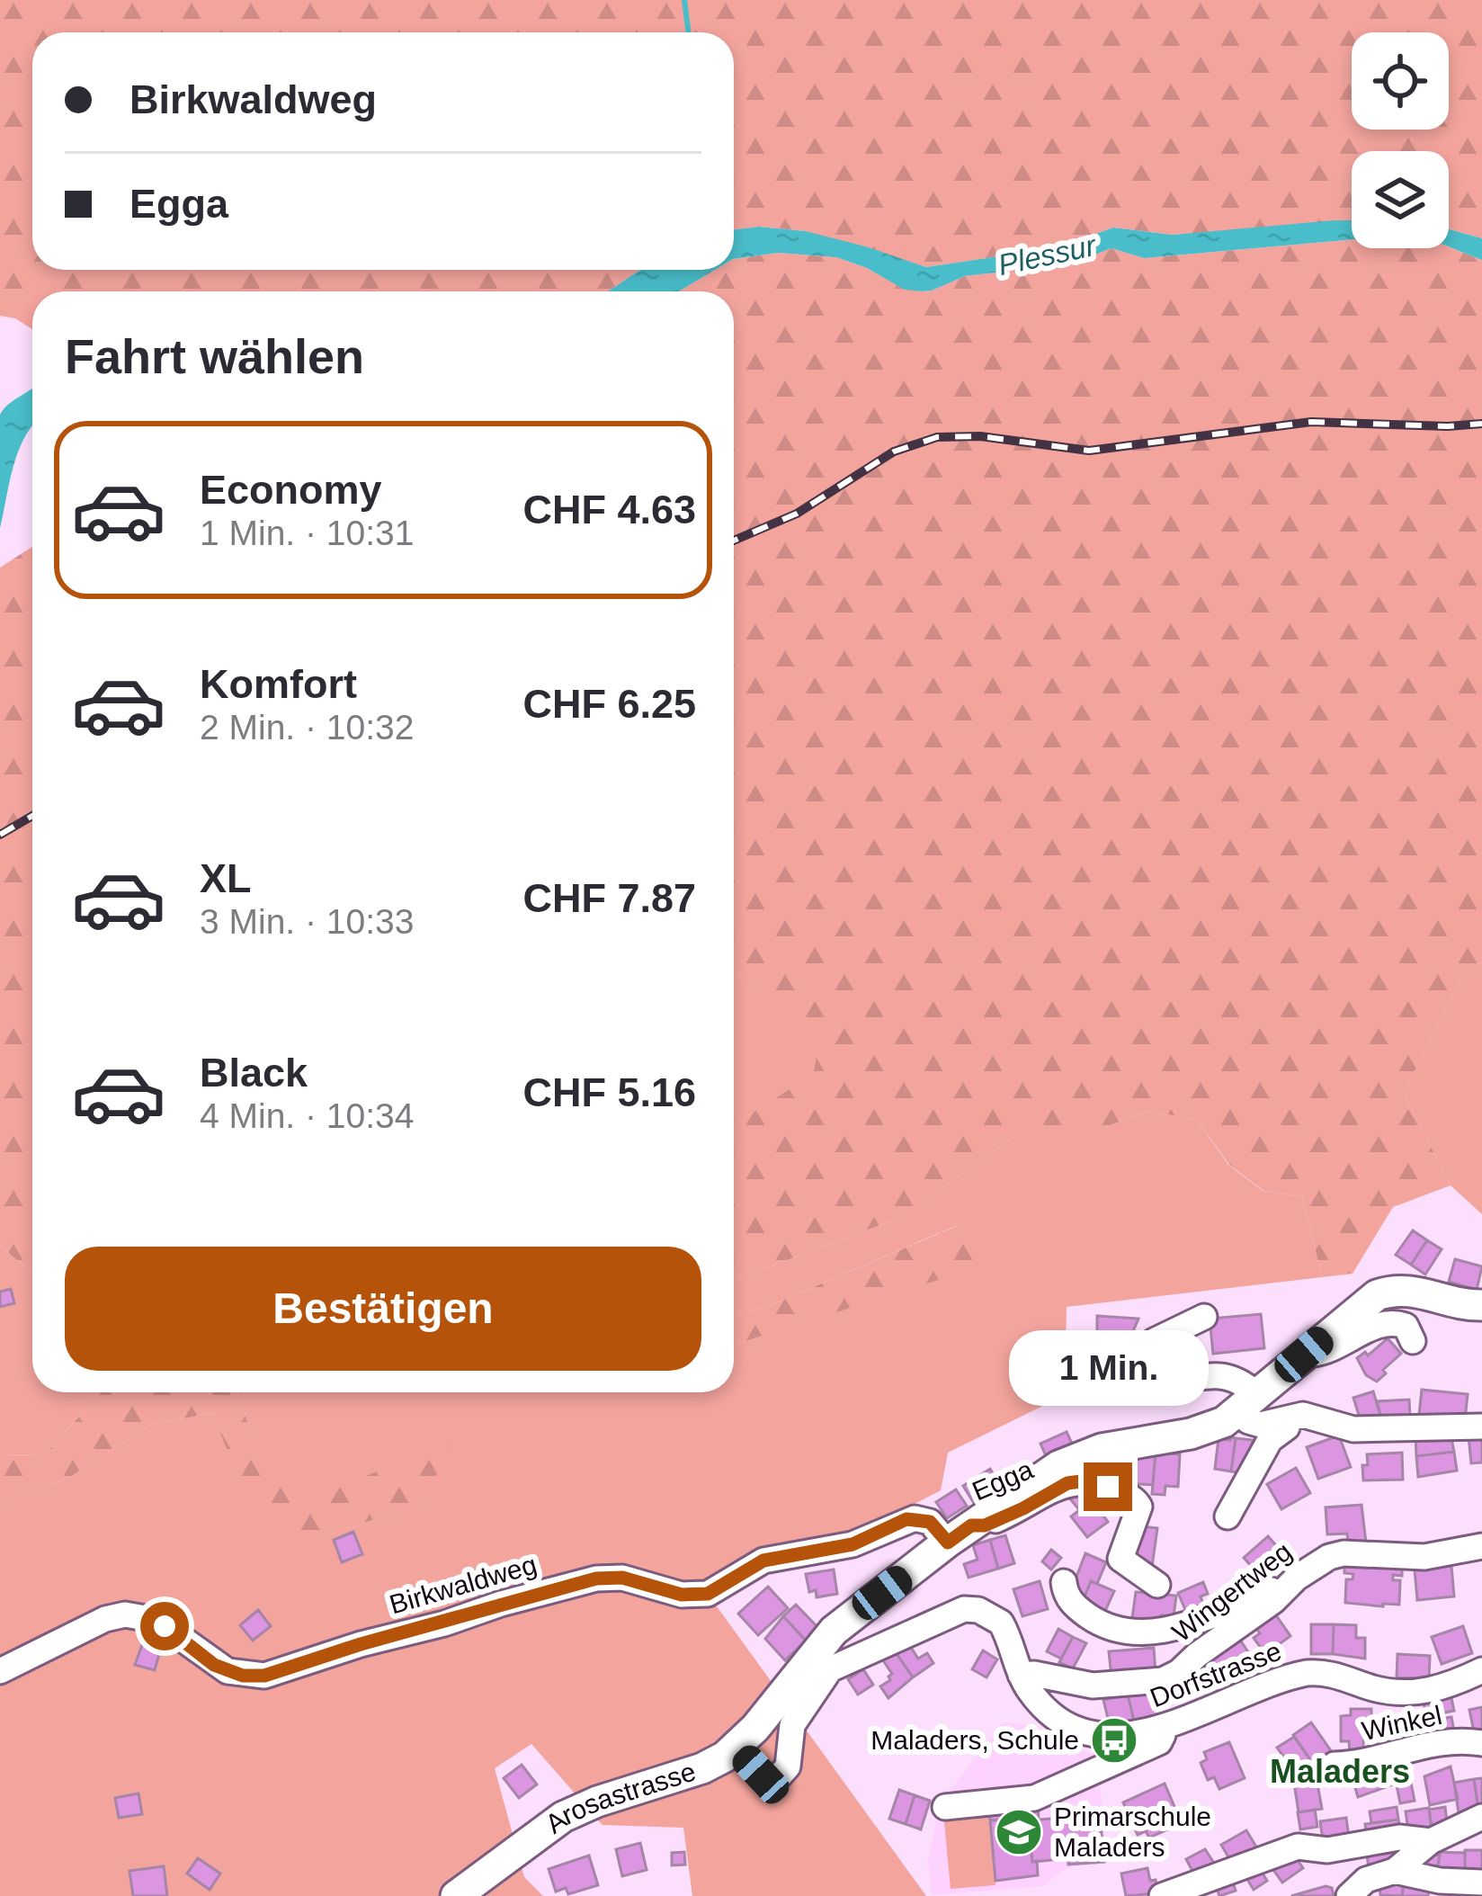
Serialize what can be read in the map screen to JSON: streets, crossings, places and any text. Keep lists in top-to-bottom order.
{
  "streets": {
    "main road": ["Arosastrasse"],
    "street": [
      "Egga",
      "Birkwaldweg",
      "Wingertweg",
      "Dorfstrasse",
      "Winkel"
    ]
  },
  "crossings": [
    ["Egga", "Birkwaldweg"],
    ["Egga", "Arosastrasse"],
    ["Birkwaldweg", "Arosastrasse"],
    ["Wingertweg", "Dorfstrasse"],
    ["Dorfstrasse", "Arosastrasse"]
  ],
  "districts": ["Maladers"],
  "water": ["Plessur"],
  "places": {
    "bus stop": ["Maladers, Schule"],
    "school or university": ["Primarschule Maladers"]
  },
  "page": {
    "banner": ["Birkwaldweg", "Egga"],
    "heading": "Fahrt wählen",
    "list": [
      {
        "name": "Economy",
        "note": "1 Min. · 10:31",
        "value": "CHF 4.63"
      },
      {
        "name": "Komfort",
        "note": "2 Min. · 10:32",
        "value": "CHF 6.25"
      },
      {
        "name": "XL",
        "note": "3 Min. · 10:33",
        "value": "CHF 7.87"
      },
      {
        "name": "Black",
        "note": "4 Min. · 10:34",
        "value": "CHF 5.16"
      }
    ],
    "buttons": "Bestätigen",
    "bubble": "1 Min."
  }
}
